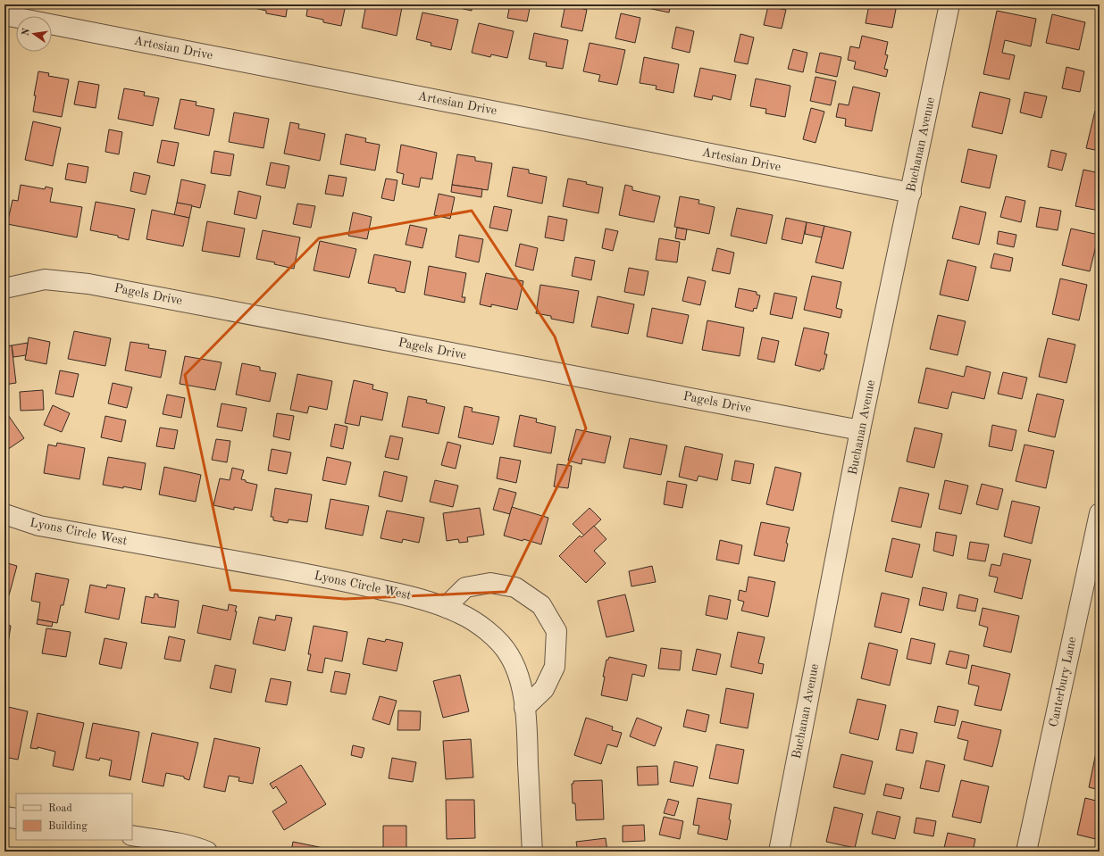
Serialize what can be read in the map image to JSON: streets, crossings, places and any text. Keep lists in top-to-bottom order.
{
  "streets": {
    "street": [
      "Artesian Drive",
      "Buchanan Avenue",
      "Pagels Drive",
      "Lyons Circle West",
      "Canterbury Lane"
    ]
  },
  "crossings": [
    ["Artesian Drive", "Buchanan Avenue"],
    ["Buchanan Avenue", "Pagels Drive"]
  ],
  "legend": ["Road", "Building"],
  "north": "left"
}
